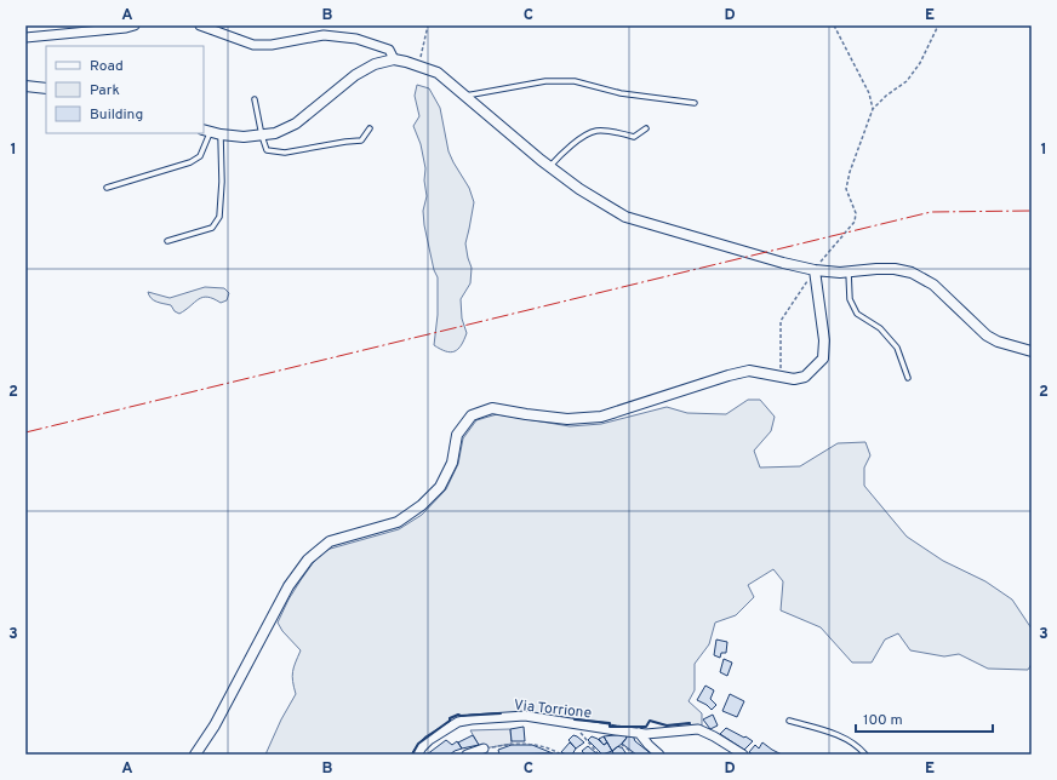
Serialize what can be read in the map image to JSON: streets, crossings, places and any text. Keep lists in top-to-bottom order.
{
  "streets": {
    "street": ["Via Torrione"]
  },
  "legend": ["Road", "Park", "Building"],
  "scale_bar": "100 m",
  "grid": {
    "columns": [
      "A",
      "B",
      "C",
      "D",
      "E"
    ],
    "rows": ["1", "2", "3"]
  }
}
